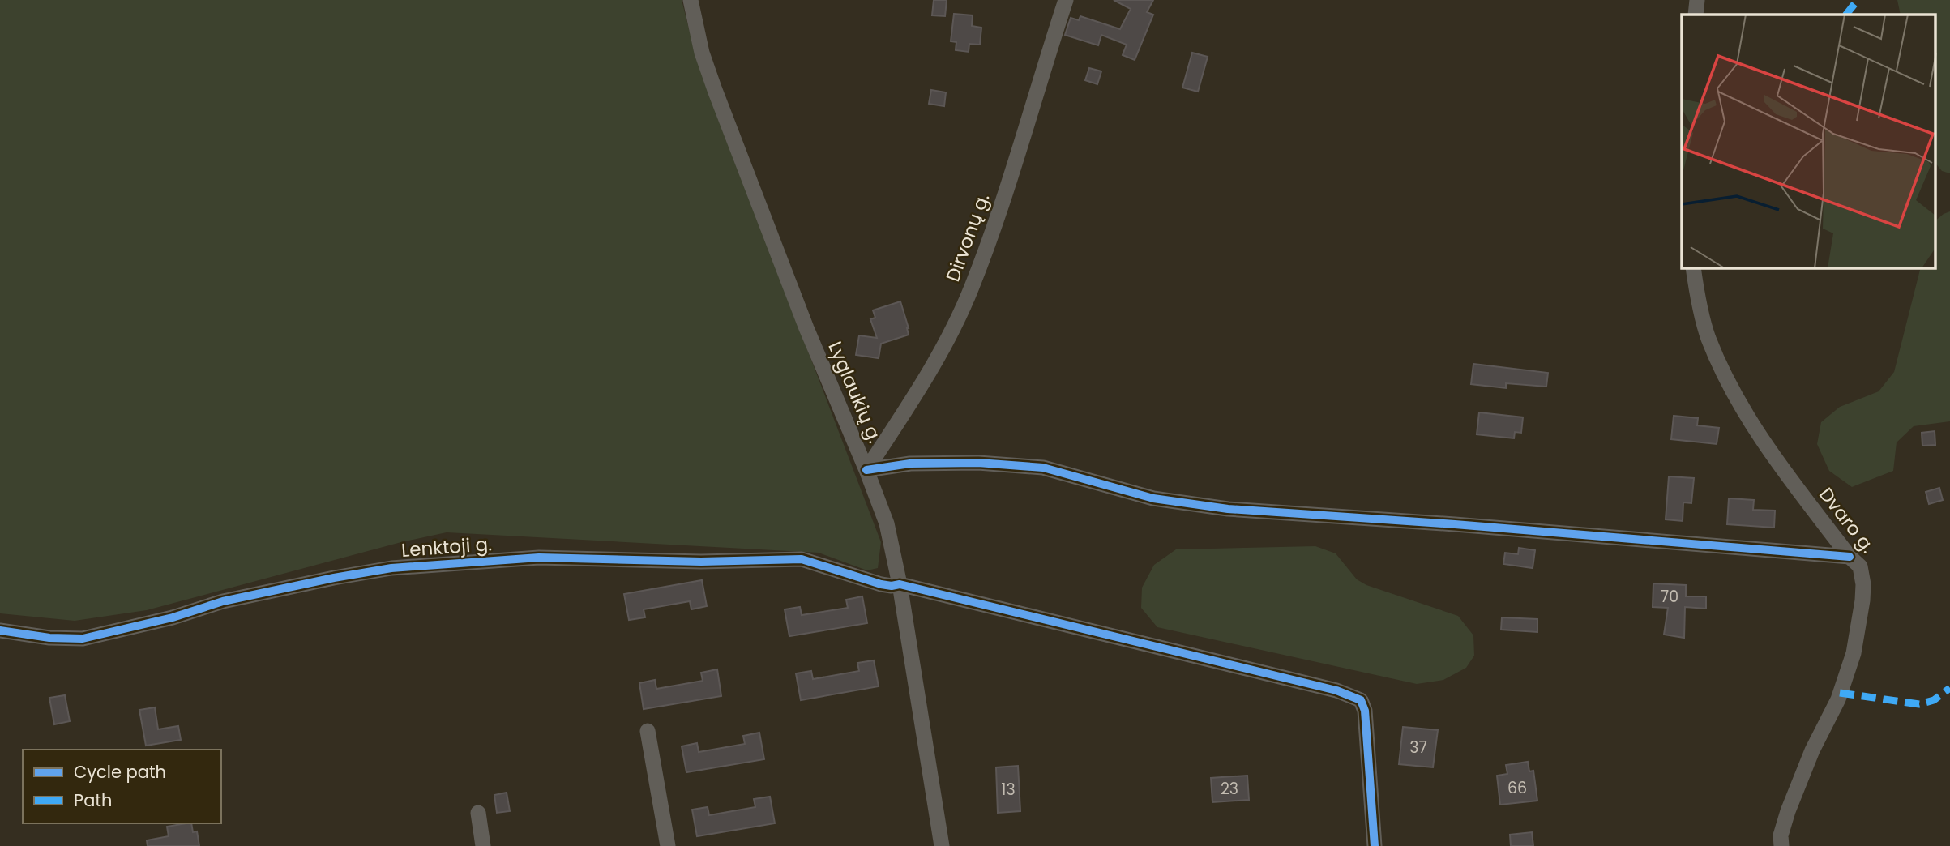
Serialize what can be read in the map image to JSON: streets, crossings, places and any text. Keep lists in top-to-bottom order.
{
  "streets": {
    "street": [
      "Dirvonų g.",
      "Lyglaukių g.",
      "Dvaro g.",
      "Lenktoji g."
    ]
  },
  "crossings": [
    ["Dirvonų g.", "Lyglaukių g."],
    ["Lyglaukių g.", "Lenktoji g."]
  ],
  "house_numbers": [
    "70",
    "37",
    "66",
    "23",
    "13"
  ],
  "legend": ["Cycle path", "Path"]
}
